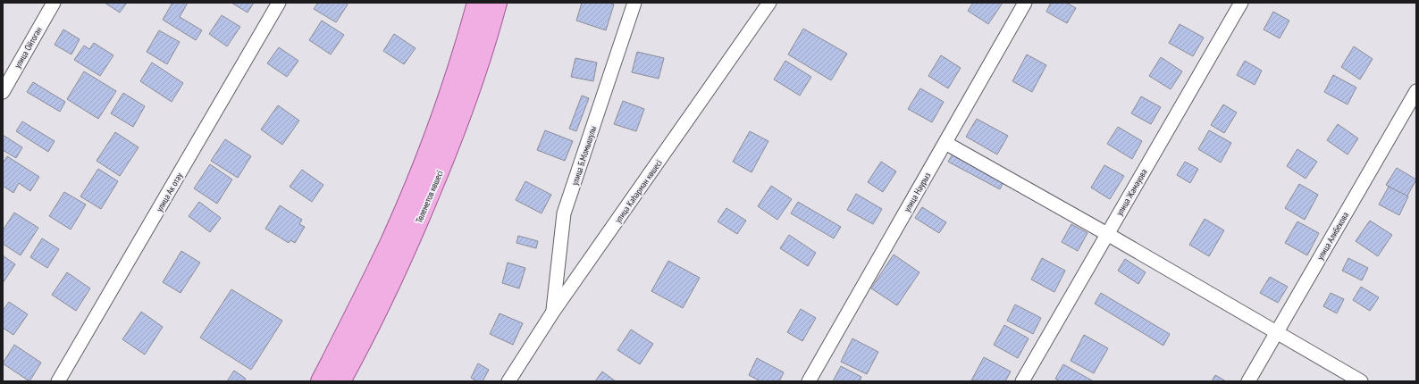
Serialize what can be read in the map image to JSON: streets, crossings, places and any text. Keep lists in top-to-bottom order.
{
  "streets": {
    "main road": ["Төлеметов көшесі"],
    "street": [
      "улица Ойтоган",
      "улица Б.Момышулы",
      "улица Каһарман көшесі",
      "улица Ак отау",
      "улица Наурыз",
      "улица Жамауова",
      "улица Алибекова"
    ]
  },
  "crossings": [
    ["улица Б.Момышулы", "улица Каһарман көшесі"]
  ]
}
